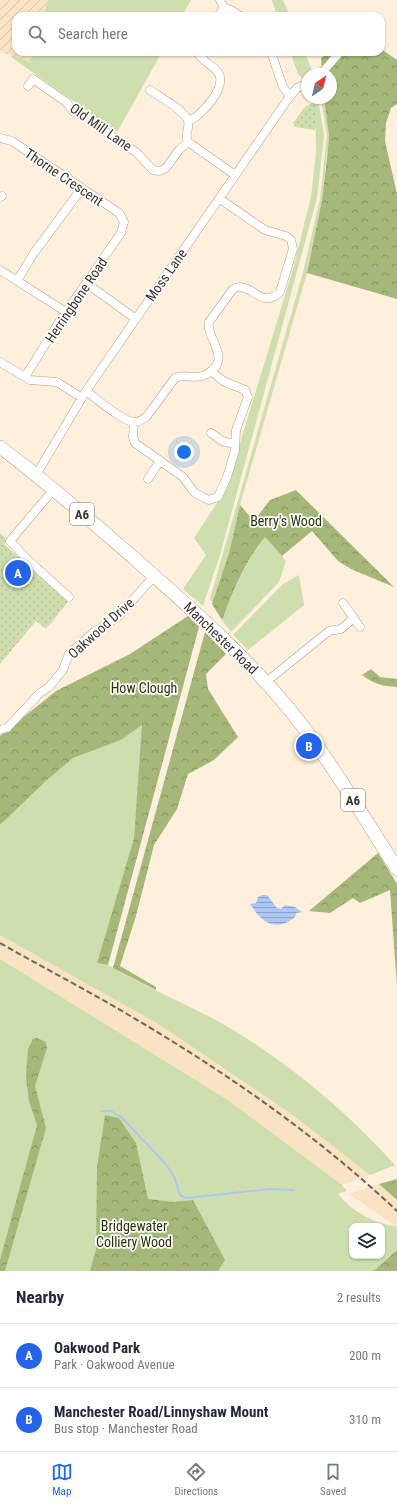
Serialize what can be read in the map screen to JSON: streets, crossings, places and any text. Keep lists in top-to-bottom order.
{
  "streets": {
    "main road": ["A6", "Manchester Road"],
    "street": [
      "Old Mill Lane",
      "Thorne Crescent",
      "Moss Lane",
      "Herringbone Road",
      "Oakwood Drive"
    ]
  },
  "crossings": [
    ["Thorne Crescent", "Herringbone Road"],
    ["Moss Lane", "Manchester Road"],
    ["Oakwood Drive", "Manchester Road"]
  ],
  "parks": ["Berry's Wood", "How Clough", "Bridgewater Colliery Wood"],
  "north": "top right",
  "page": {
    "search": "Search here",
    "pins": ["A", "B"],
    "heading": ["Nearby", "2 results"],
    "list": [
      {
        "mark": "A",
        "name": "Oakwood Park",
        "note": "Park · Oakwood Avenue",
        "value": "200 m"
      },
      {
        "mark": "B",
        "name": "Manchester Road/Linnyshaw Mount",
        "note": "Bus stop · Manchester Road",
        "value": "310 m"
      }
    ],
    "nav": ["Map", "Directions", "Saved"]
  }
}
